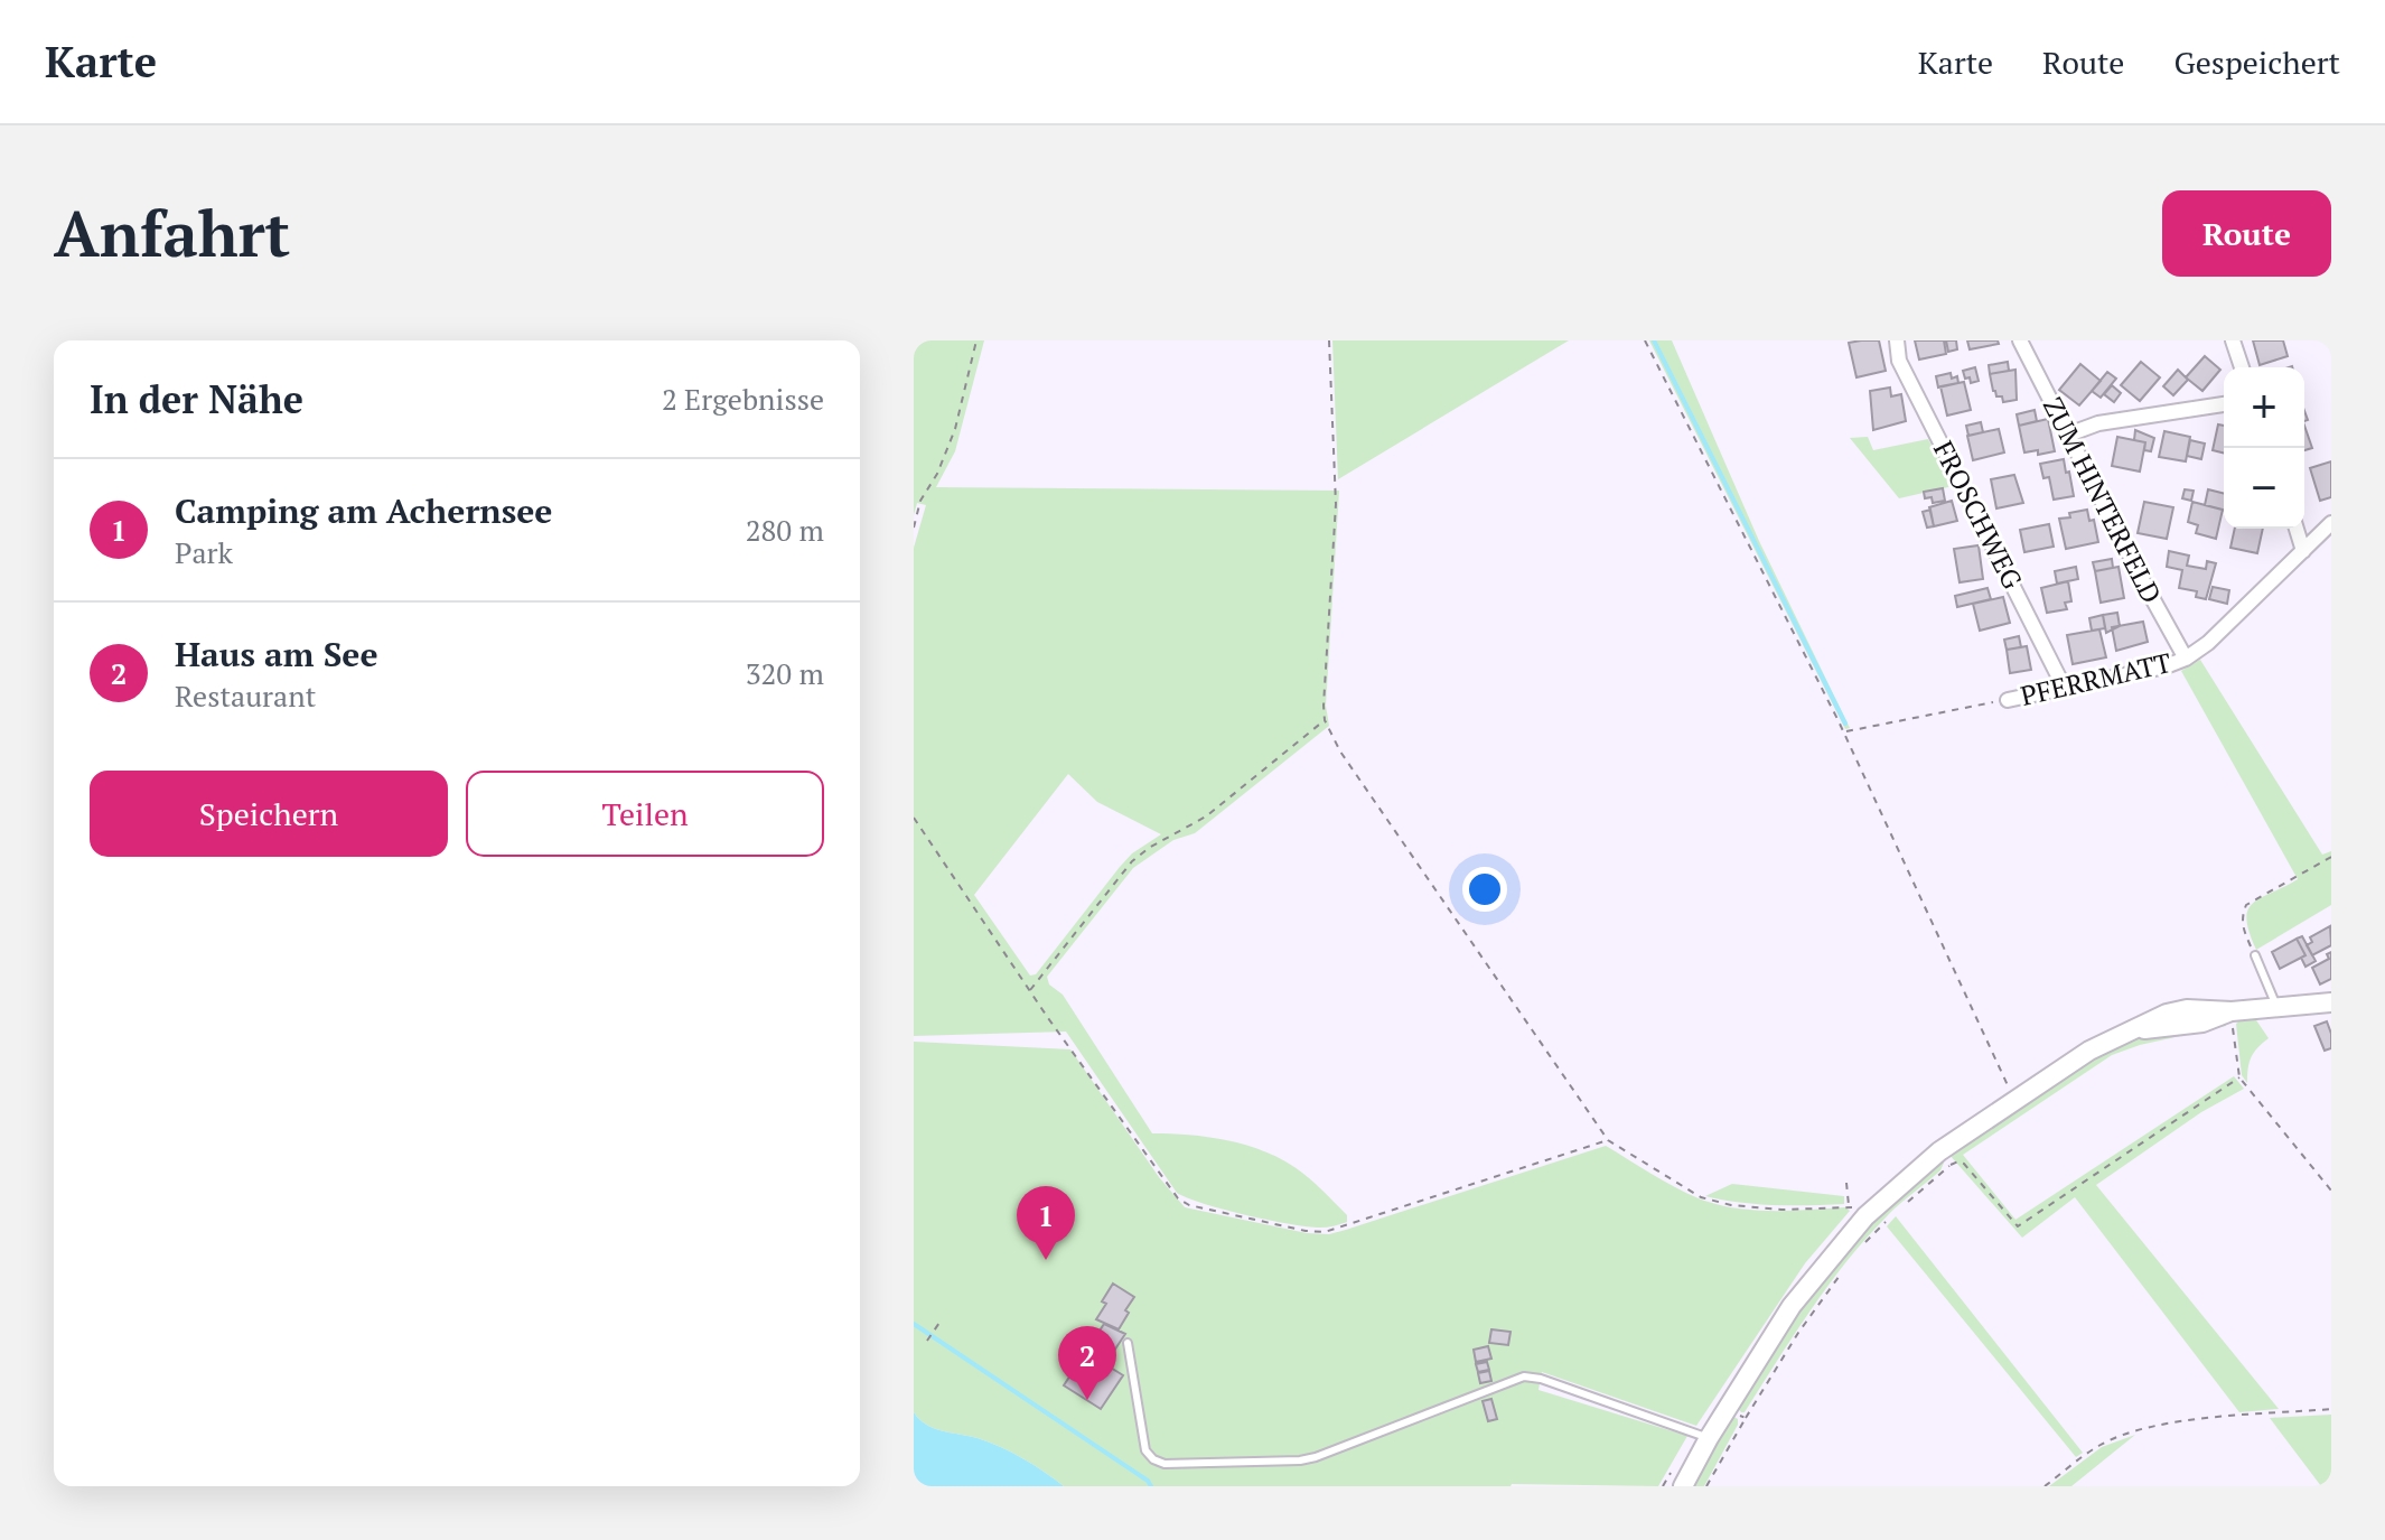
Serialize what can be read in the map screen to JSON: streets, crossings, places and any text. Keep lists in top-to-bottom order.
{
  "streets": {
    "street": ["ZUM HINTERFELD", "FROSCHWEG", "PFERRMATT"]
  },
  "crossings": [
    ["ZUM HINTERFELD", "PFERRMATT"],
    ["FROSCHWEG", "PFERRMATT"]
  ],
  "page": {
    "header": "Karte",
    "nav": ["Karte", "Route", "Gespeichert"],
    "buttons": [
      "Route",
      ["Speichern", "Teilen"]
    ],
    "title": "Anfahrt",
    "heading": ["In der Nähe", "2 Ergebnisse"],
    "map_buttons": ["+", "−"],
    "list": [
      {
        "mark": "1",
        "name": "Camping am Achernsee",
        "note": "Park",
        "value": "280 m"
      },
      {
        "mark": "2",
        "name": "Haus am See",
        "note": "Restaurant",
        "value": "320 m"
      }
    ],
    "pins": ["1", "2"]
  }
}
